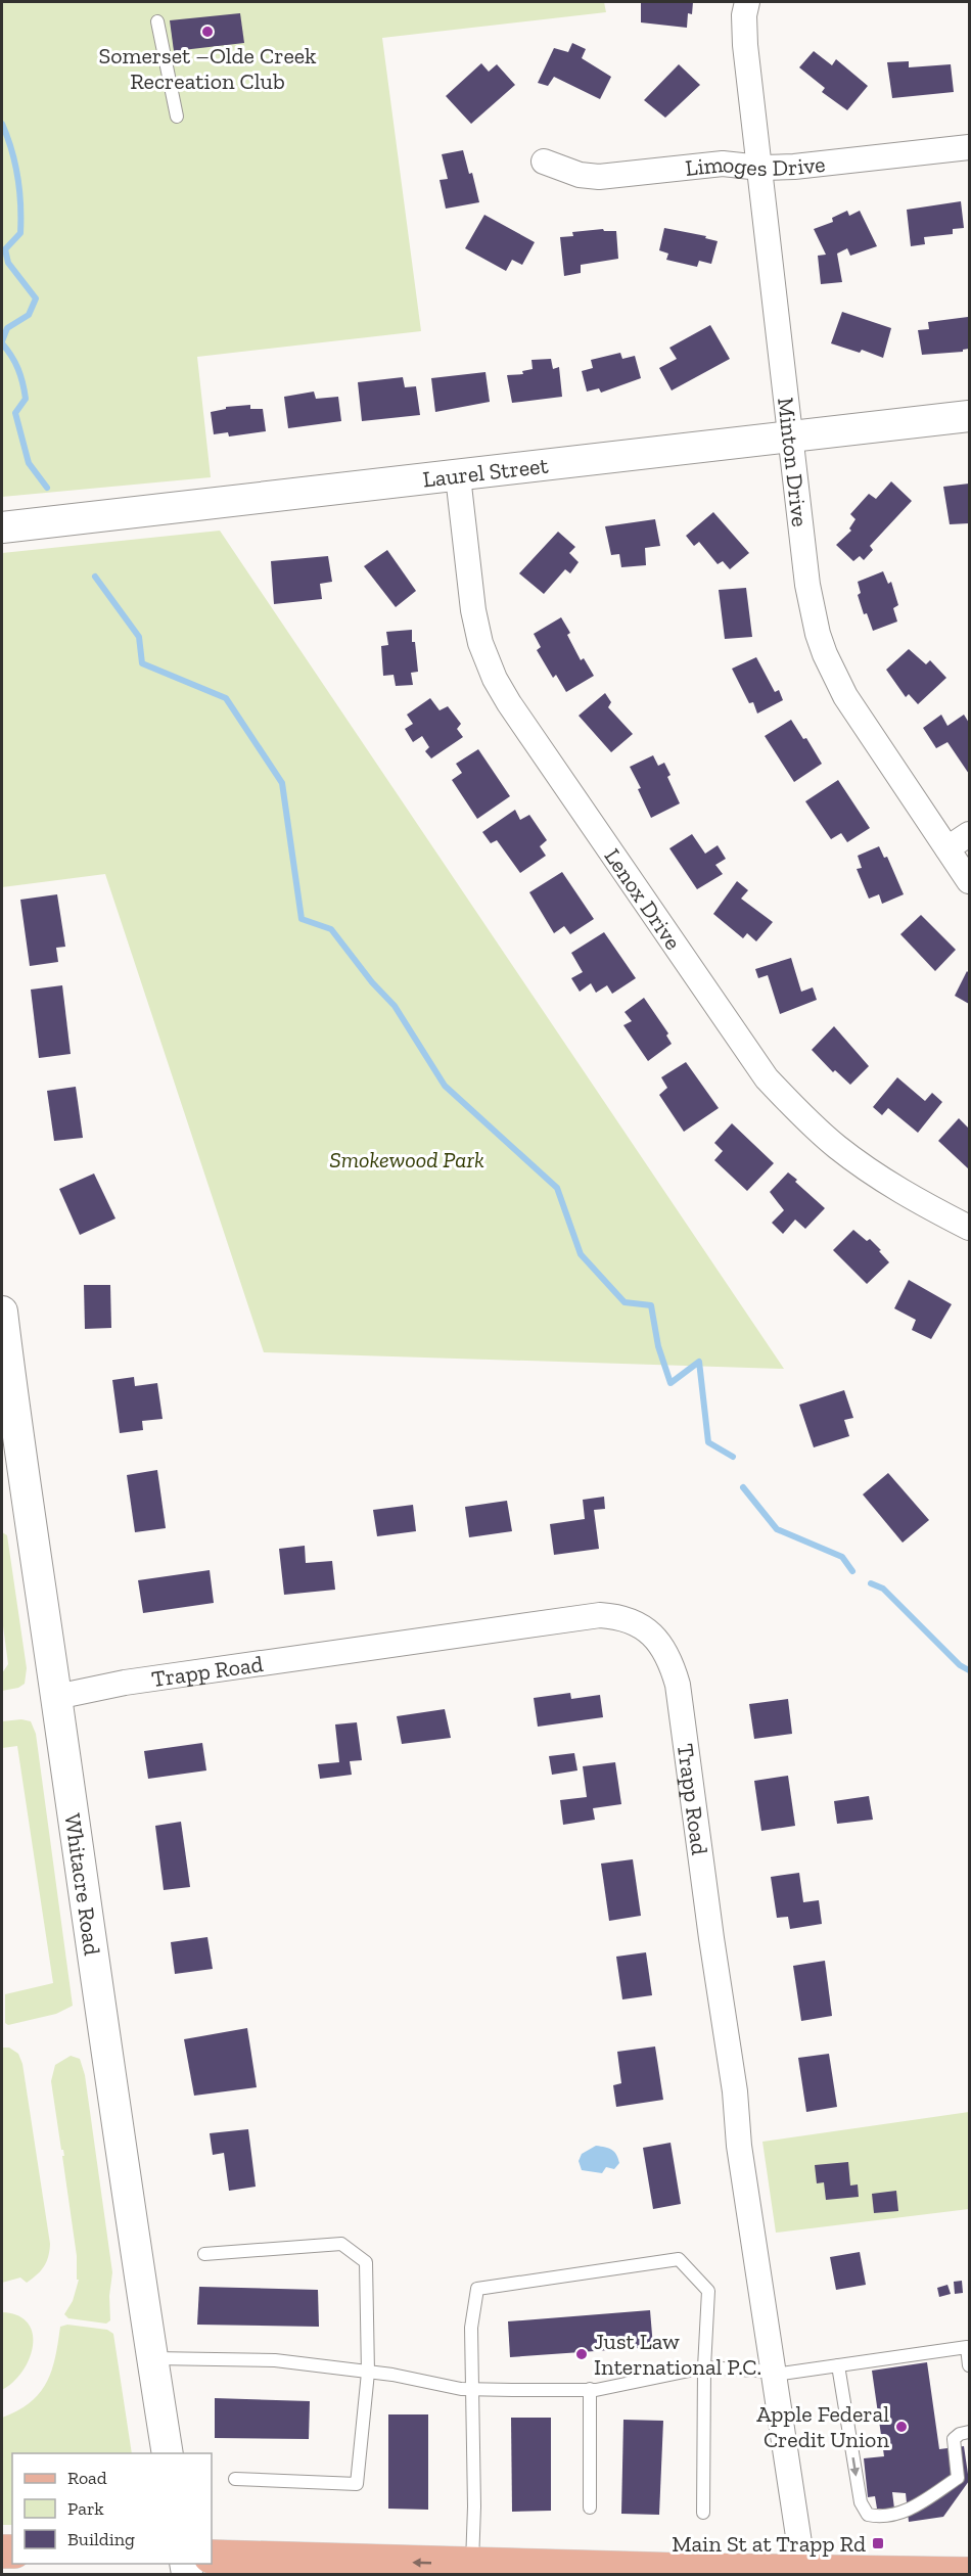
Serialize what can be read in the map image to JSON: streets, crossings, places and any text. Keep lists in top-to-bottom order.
{
  "streets": {
    "street": [
      "Limoges Drive",
      "Minton Drive",
      "Laurel Street",
      "Lenox Drive",
      "Trapp Road",
      "Whitacre Road"
    ]
  },
  "crossings": [
    ["Limoges Drive", "Minton Drive"],
    ["Minton Drive", "Laurel Street"],
    ["Laurel Street", "Lenox Drive"],
    ["Trapp Road", "Whitacre Road"]
  ],
  "parks": ["Smokewood Park"],
  "places": {
    "other": ["Somerset –Olde Creek Recreation Club", "Just Law International P.C.", "Apple Federal Credit Union"],
    "transit": ["Main St at Trapp Rd"]
  },
  "legend": ["Road", "Park", "Building"]
}
